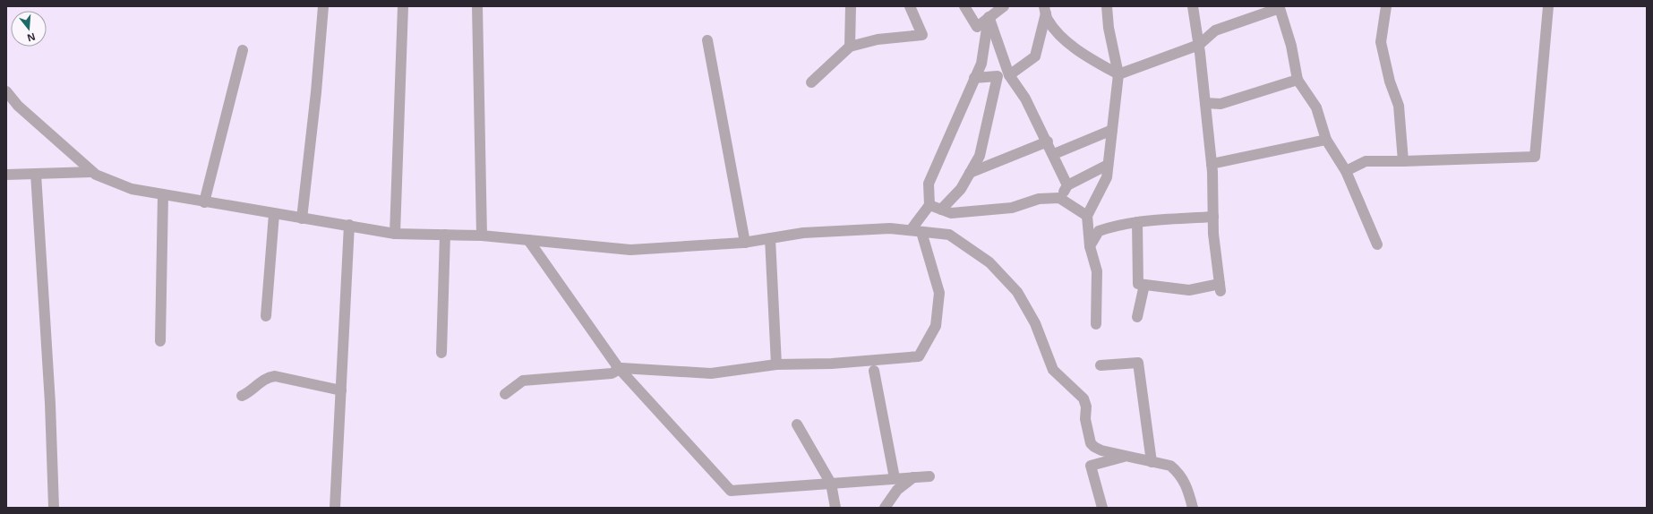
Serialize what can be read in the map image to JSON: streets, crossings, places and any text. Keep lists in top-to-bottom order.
{
  "north": "bottom"
}
